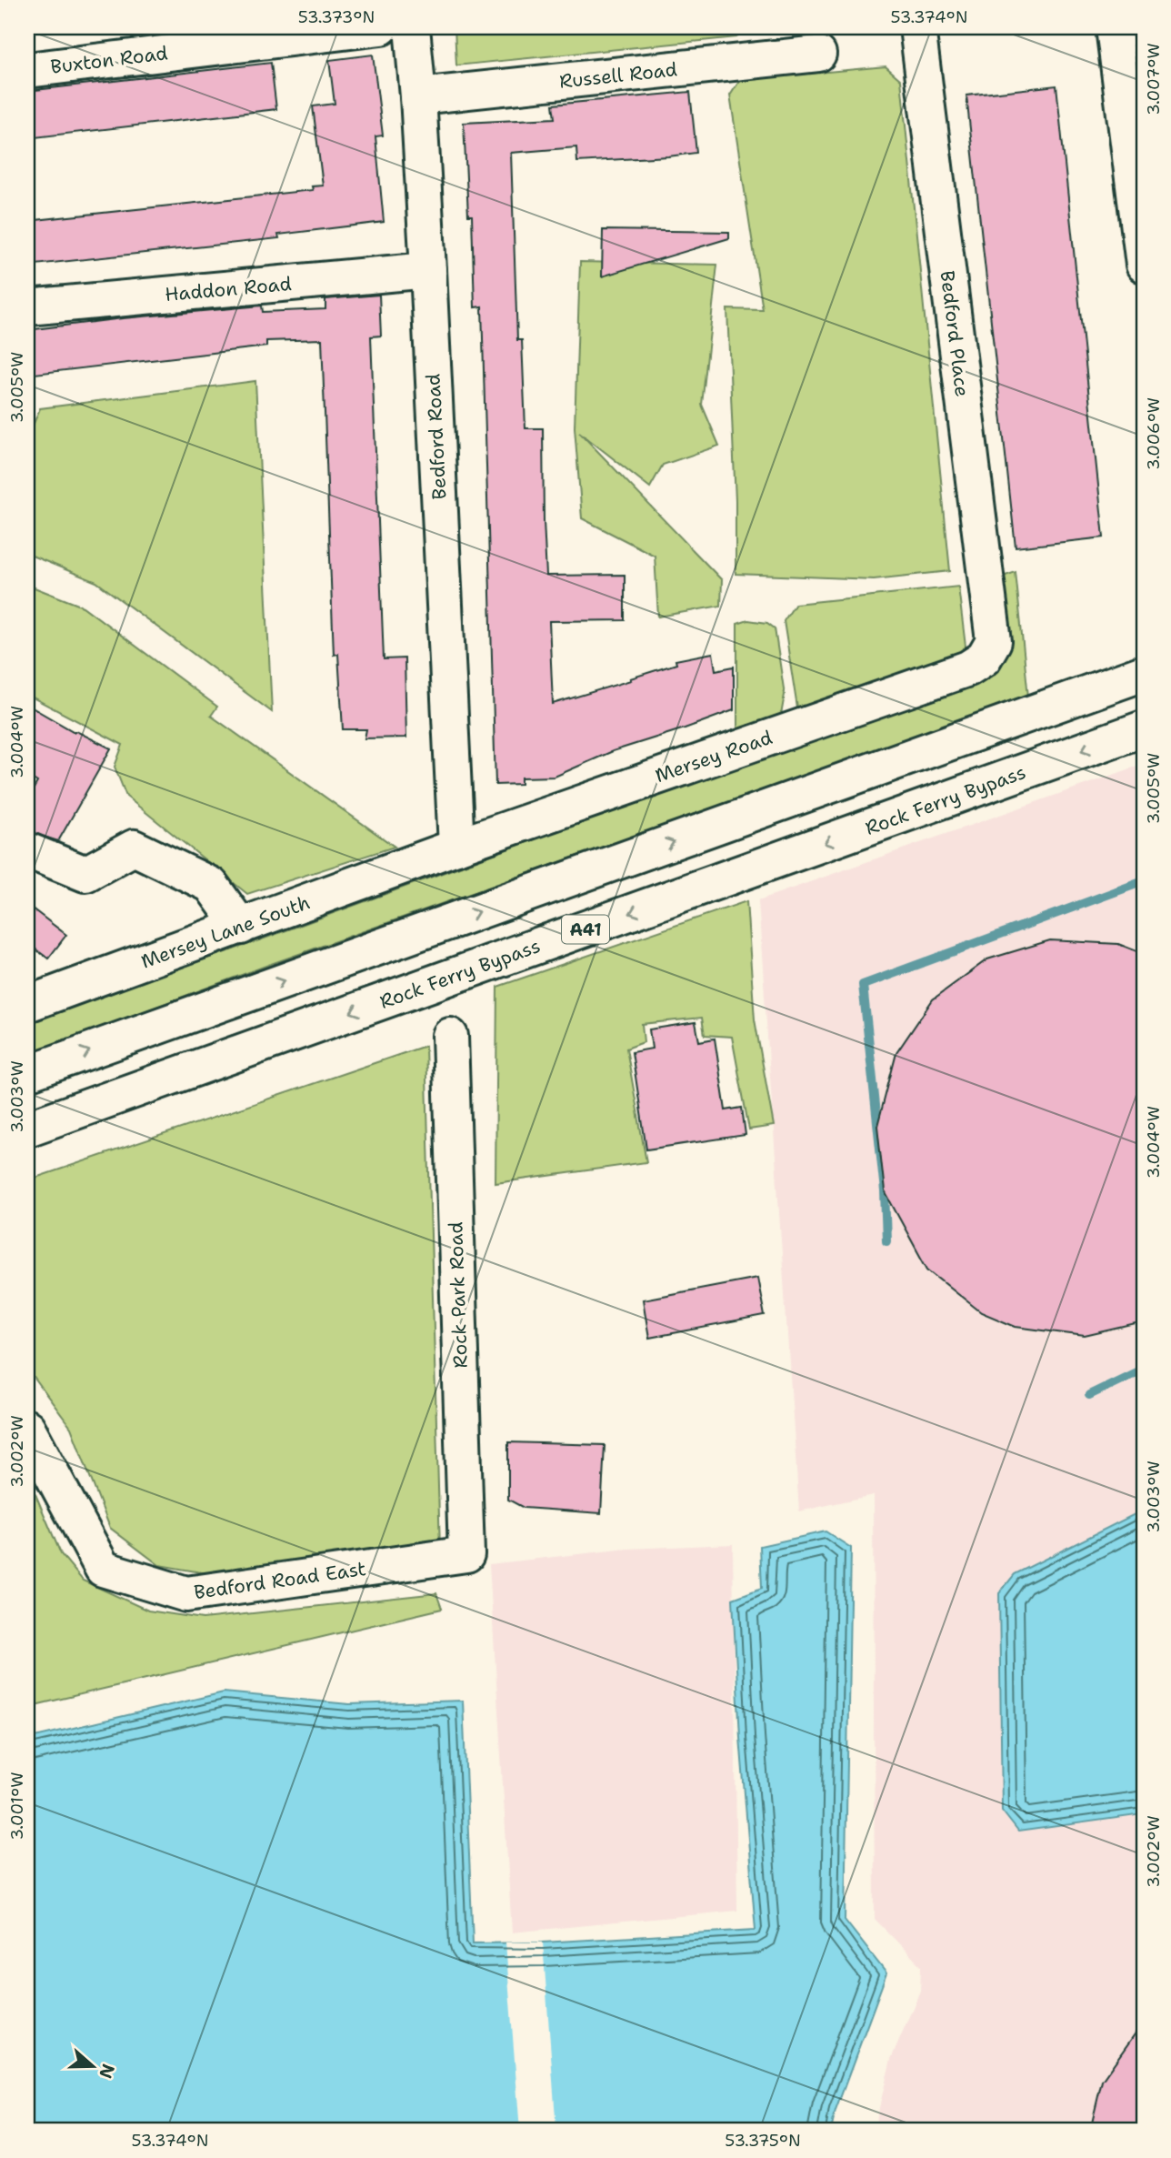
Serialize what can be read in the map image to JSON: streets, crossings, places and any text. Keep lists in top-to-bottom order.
{
  "streets": {
    "main road": [
      "Buxton Road",
      "Russell Road",
      "Haddon Road",
      "Bedford Place",
      "Bedford Road",
      "Mersey Road",
      "Rock Ferry Bypass",
      "A41",
      "Mersey Lane South",
      "Rock Park Road",
      "Bedford Road East"
    ]
  },
  "crossings": [
    ["Russell Road", "Bedford Road"],
    ["Haddon Road", "Bedford Road"],
    ["Bedford Place", "Mersey Road"],
    ["Bedford Road", "Mersey Road"],
    ["Mersey Road", "Mersey Lane South"],
    ["Rock Park Road", "Bedford Road East"]
  ],
  "north": "right",
  "coordinates": [
    "53.373°N",
    "53.374°N",
    "3.007°W",
    "3.005°W",
    "3.006°W",
    "3.004°W",
    "3.003°W",
    "3.002°W",
    "3.001°W",
    "53.375°N"
  ]
}
